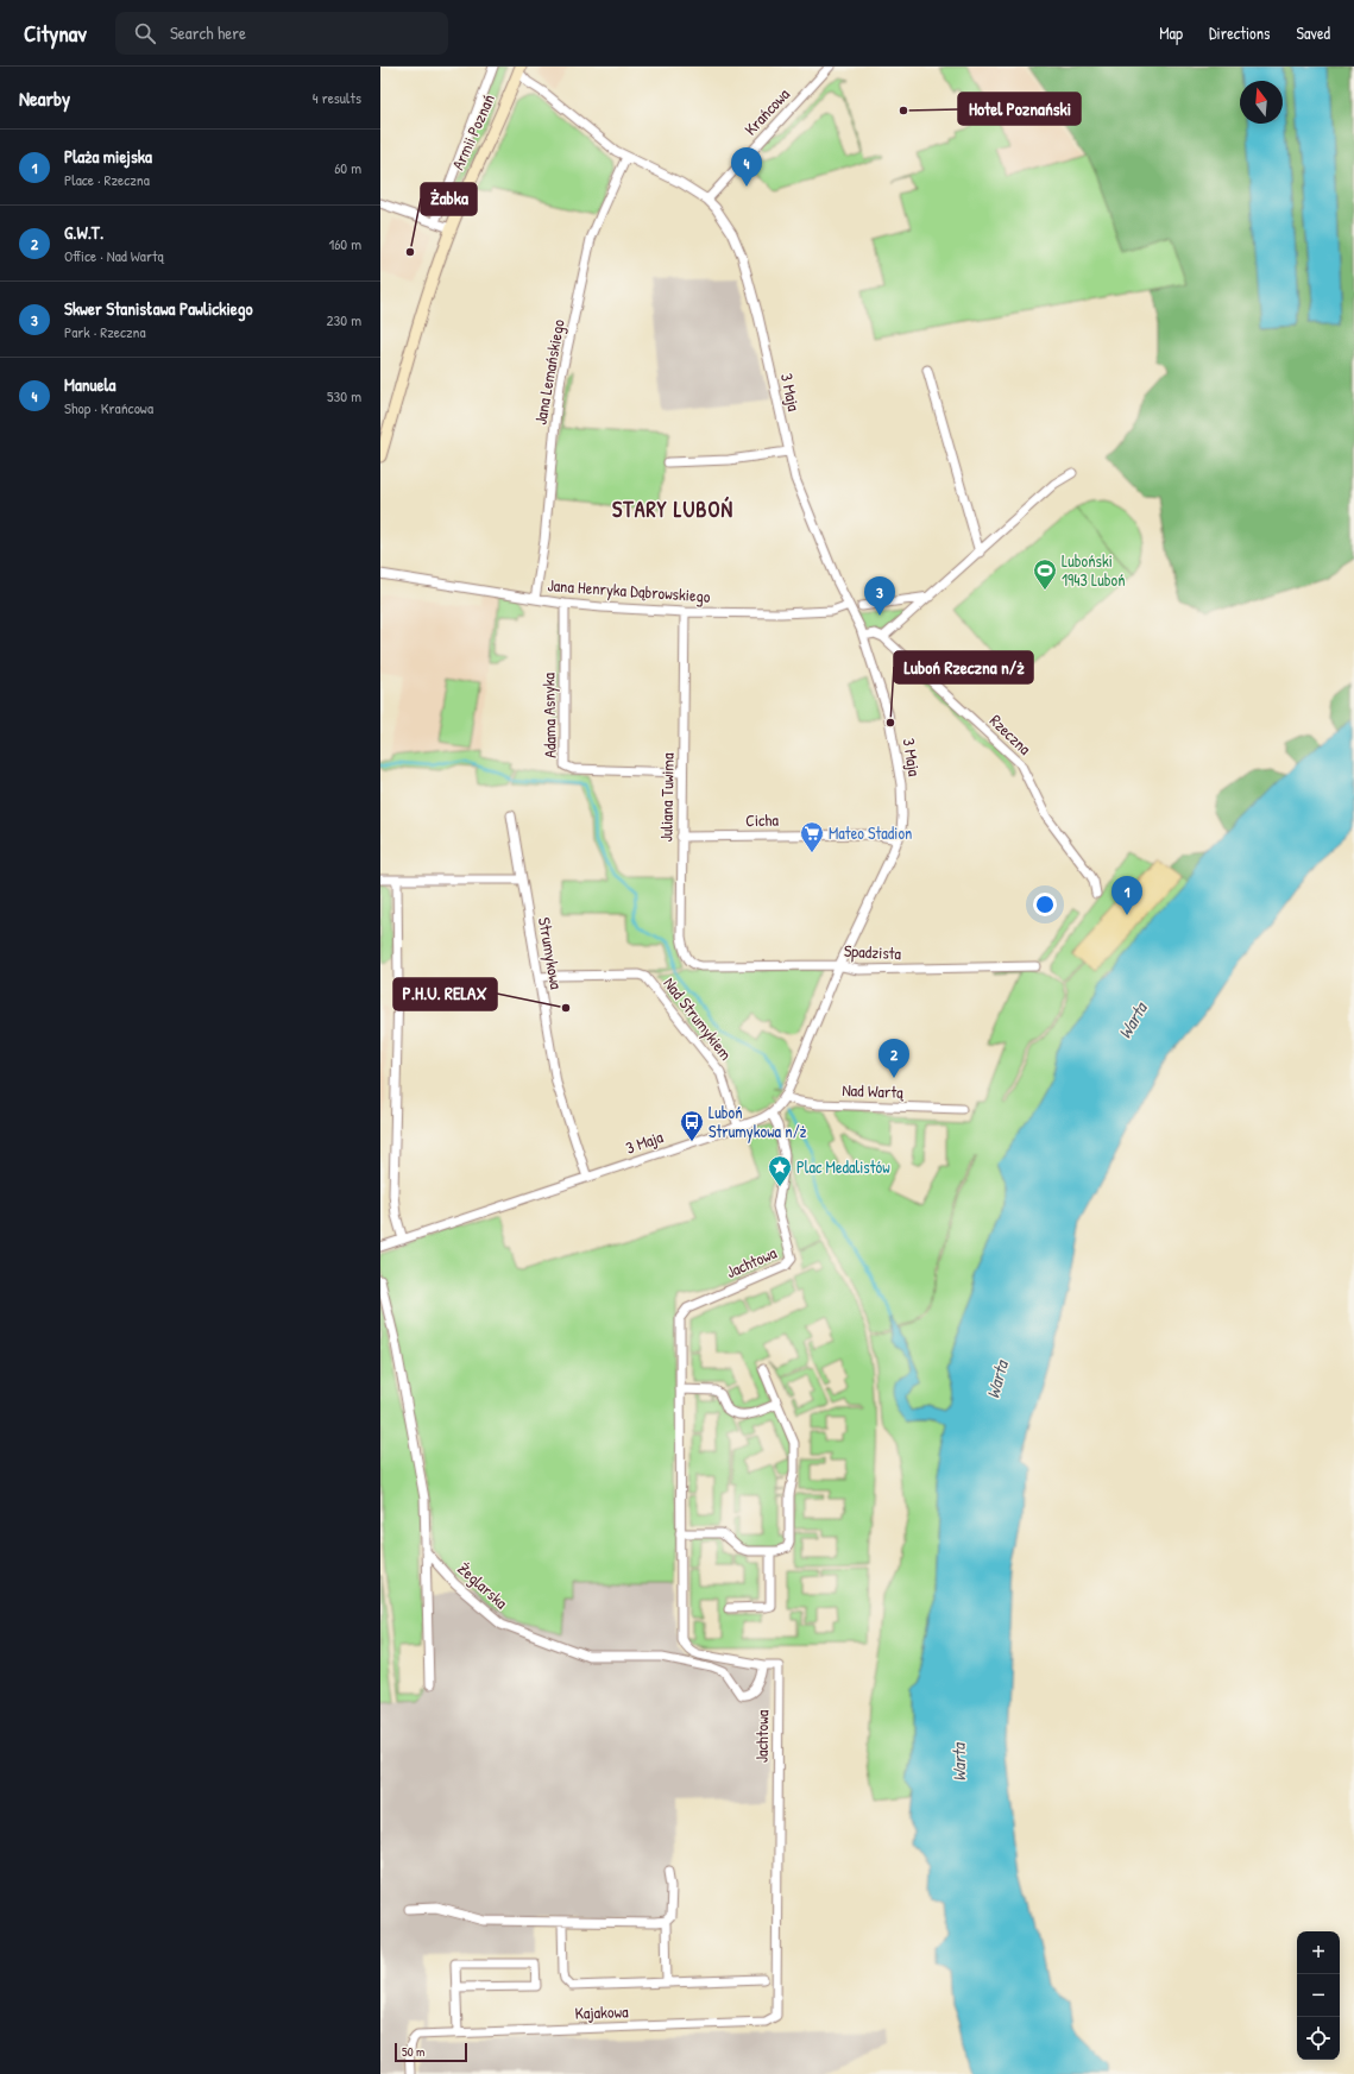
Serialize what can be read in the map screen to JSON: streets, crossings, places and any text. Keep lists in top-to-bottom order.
{
  "streets": {
    "main road": ["Armii Poznań"],
    "street": [
      "Krańcowa",
      "Jana Lemańskiego",
      "3 Maja",
      "Jana Henryka Dąbrowskiego",
      "Adama Asnyka",
      "Rzeczna",
      "Juliana Tuwima",
      "Cicha",
      "Spadzista",
      "Strumykowa",
      "Nad Strumykiem",
      "Nad Wartą",
      "Jachtowa",
      "Żeglarska",
      "Kajakowa"
    ]
  },
  "crossings": [
    ["Krańcowa", "3 Maja"],
    ["Armii Poznań", "3 Maja"],
    ["Jana Lemańskiego", "3 Maja"],
    ["Jana Lemańskiego", "Jana Henryka Dąbrowskiego"],
    ["3 Maja", "Jana Henryka Dąbrowskiego"],
    ["3 Maja", "Cicha"],
    ["3 Maja", "Spadzista"],
    ["3 Maja", "Strumykowa"],
    ["3 Maja", "Nad Strumykiem"],
    ["3 Maja", "Nad Wartą"],
    ["3 Maja", "Jachtowa"],
    ["Jana Henryka Dąbrowskiego", "Adama Asnyka"],
    ["Jana Henryka Dąbrowskiego", "Juliana Tuwima"],
    ["Adama Asnyka", "Juliana Tuwima"],
    ["Juliana Tuwima", "Cicha"],
    ["Juliana Tuwima", "Spadzista"],
    ["Strumykowa", "Nad Strumykiem"],
    ["Jachtowa", "Żeglarska"],
    ["Jachtowa", "Kajakowa"]
  ],
  "districts": ["STARY LUBOŃ"],
  "water": ["Warta"],
  "places": {
    "other": [
      "Hotel Poznański",
      "Żabka",
      "Luboń Rzeczna n/ż",
      "P.H.U. RELAX"
    ],
    "sports": ["Luboński 1943 Luboń"],
    "supermarket": ["Mateo Stadion"],
    "bus stop": ["Luboń Strumykowa n/ż"],
    "place": ["Plac Medalistów"]
  },
  "scale_bar": "50 m",
  "north": "top",
  "page": {
    "header": "Citynav",
    "search": "Search here",
    "nav": ["Map", "Directions", "Saved"],
    "heading": ["Nearby", "4 results"],
    "list": [
      {
        "mark": "1",
        "name": "Plaża miejska",
        "note": "Place · Rzeczna",
        "value": "60 m"
      },
      {
        "mark": "2",
        "name": "G.W.T.",
        "note": "Office · Nad Wartą",
        "value": "160 m"
      },
      {
        "mark": "3",
        "name": "Skwer Stanisława Pawlickiego",
        "note": "Park · Rzeczna",
        "value": "230 m"
      },
      {
        "mark": "4",
        "name": "Manuela",
        "note": "Shop · Krańcowa",
        "value": "530 m"
      }
    ],
    "pins": [
      "4",
      "3",
      "1",
      "2"
    ],
    "map_buttons": ["+", "−"],
    "scale": "50 m"
  }
}
